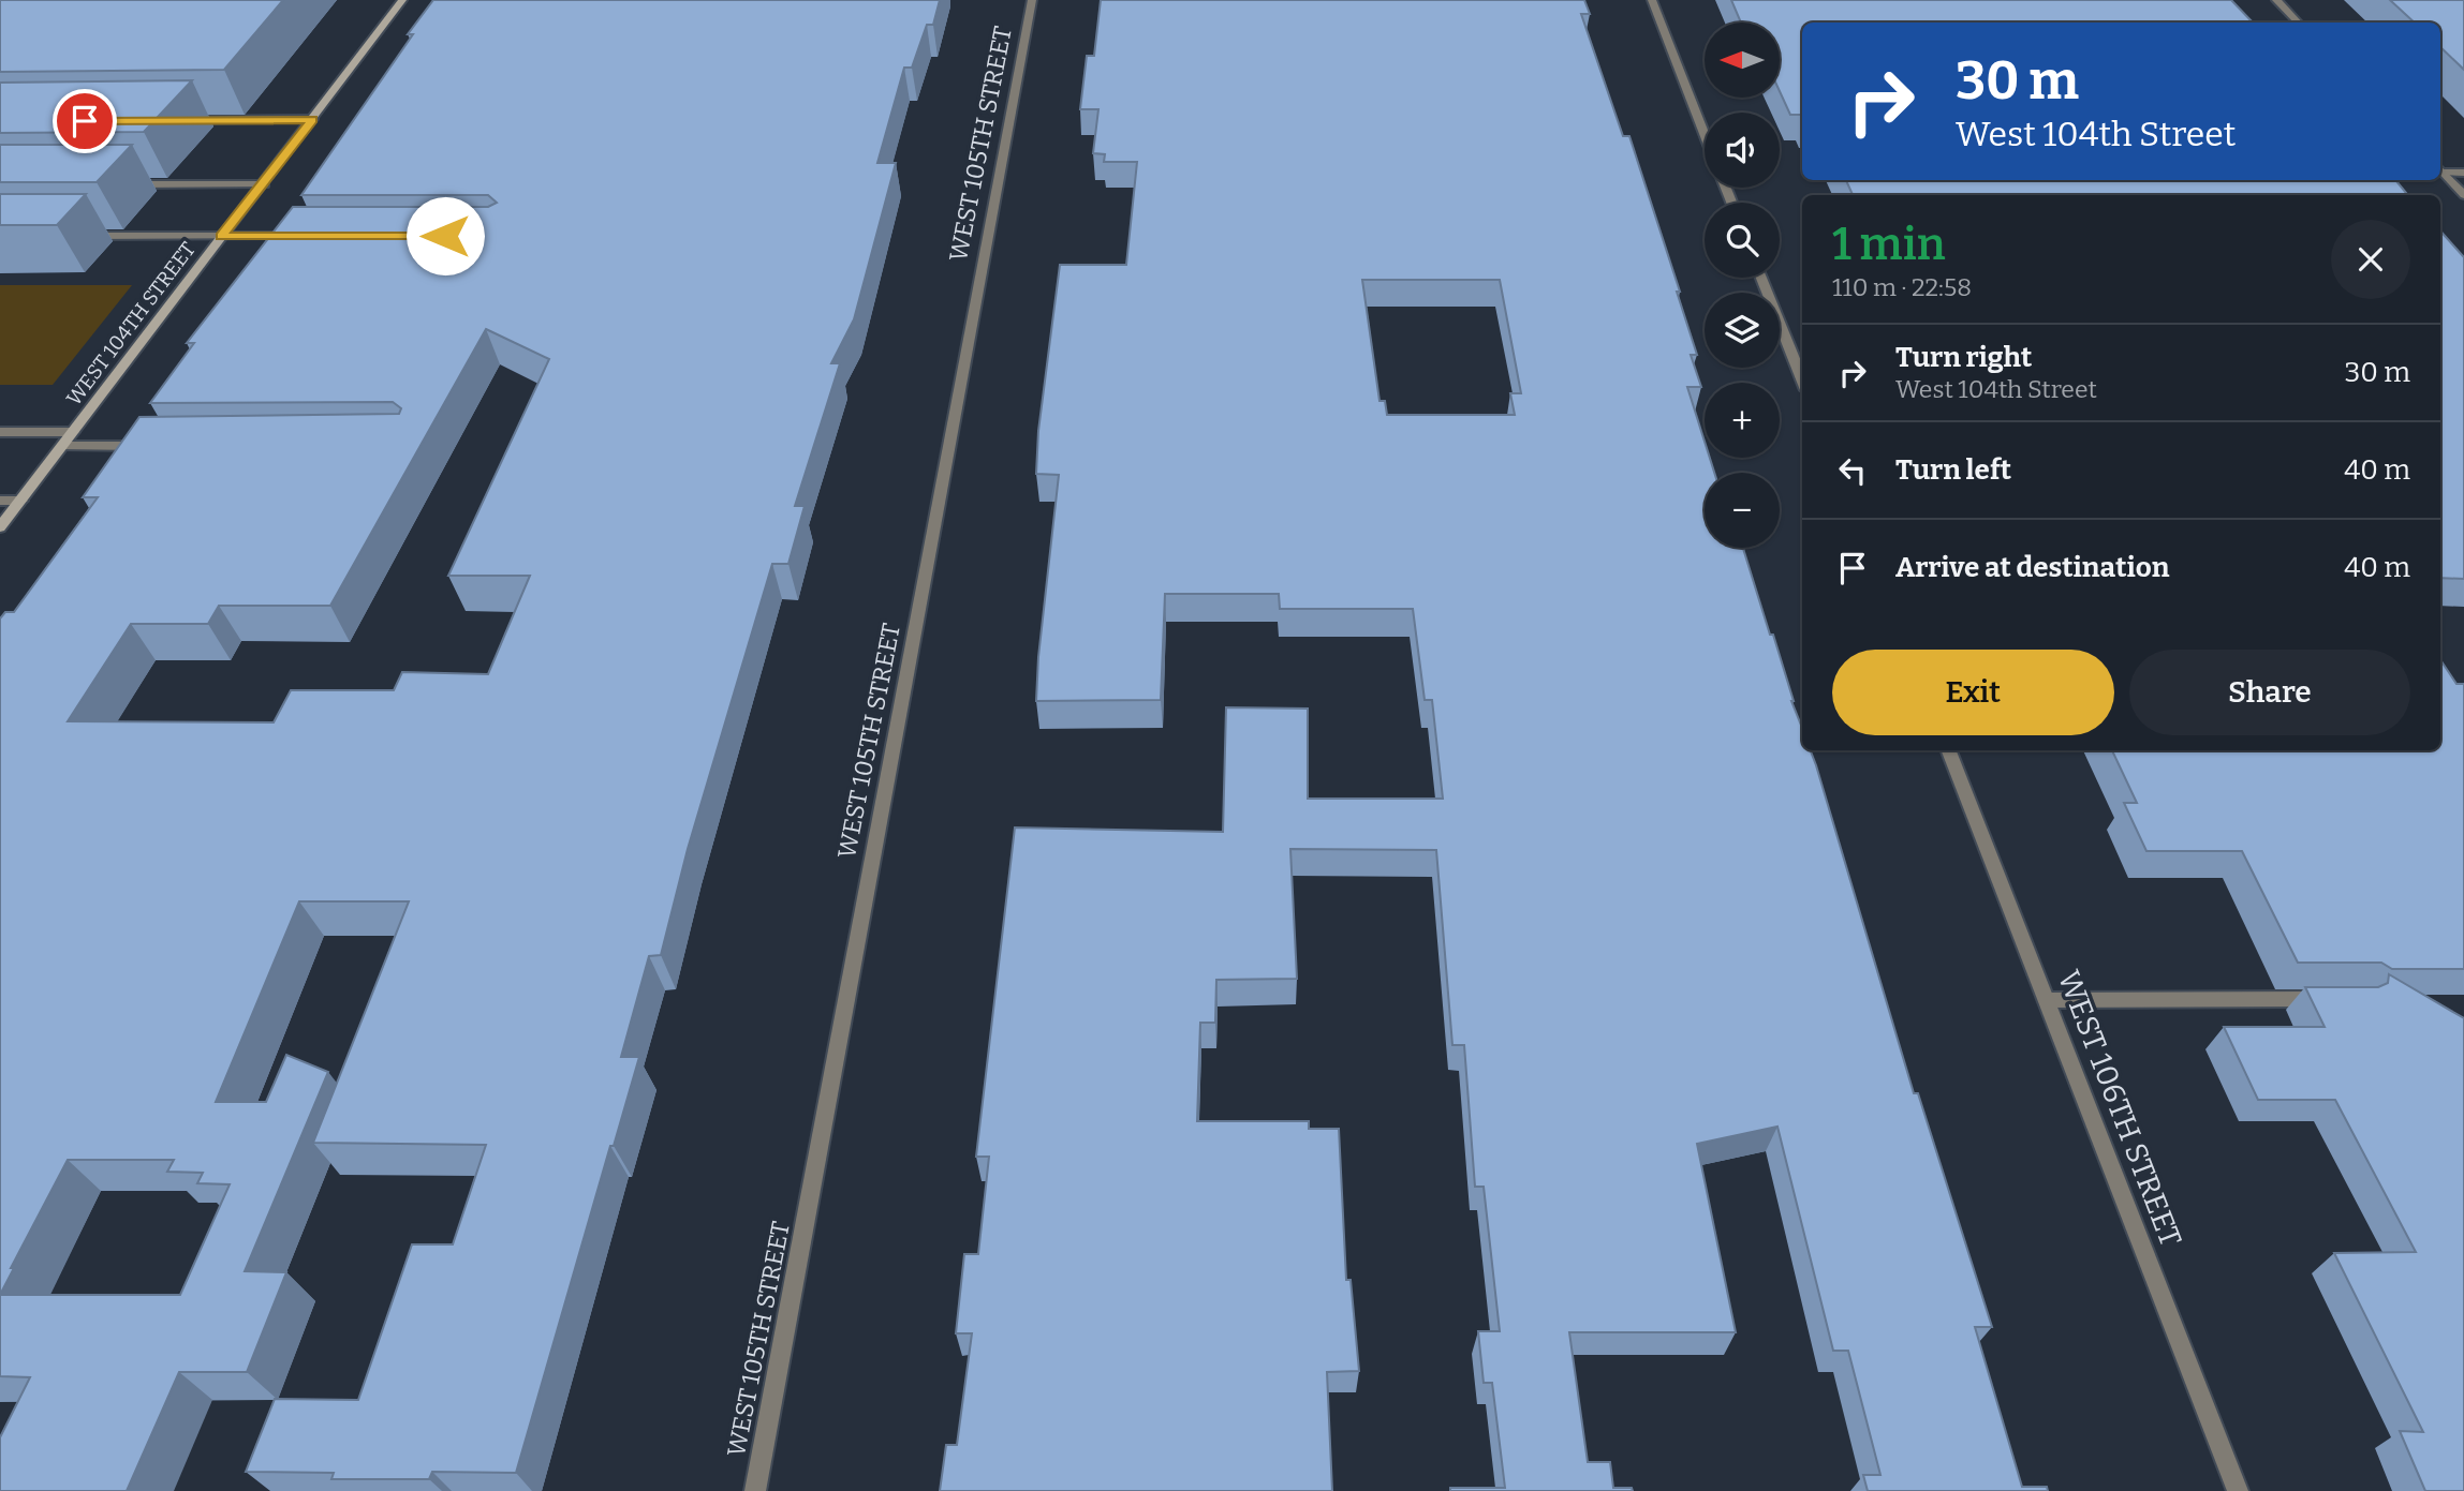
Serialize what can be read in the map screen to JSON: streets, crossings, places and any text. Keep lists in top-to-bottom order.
{
  "streets": {
    "street": ["WEST 105TH STREET", "WEST 104TH STREET", "WEST 106TH STREET"]
  },
  "north": "left",
  "page": {
    "map_buttons": ["+", "−"],
    "turn": ["30 m", "West 104th Street"],
    "heading": ["1 min", "110 m · 22:58"],
    "list": [
      {
        "name": "Turn right",
        "note": "West 104th Street",
        "value": "30 m"
      },
      {
        "name": "Turn left",
        "value": "40 m"
      },
      {
        "name": "Arrive at destination",
        "value": "40 m"
      }
    ],
    "buttons": ["Exit", "Share"]
  }
}
